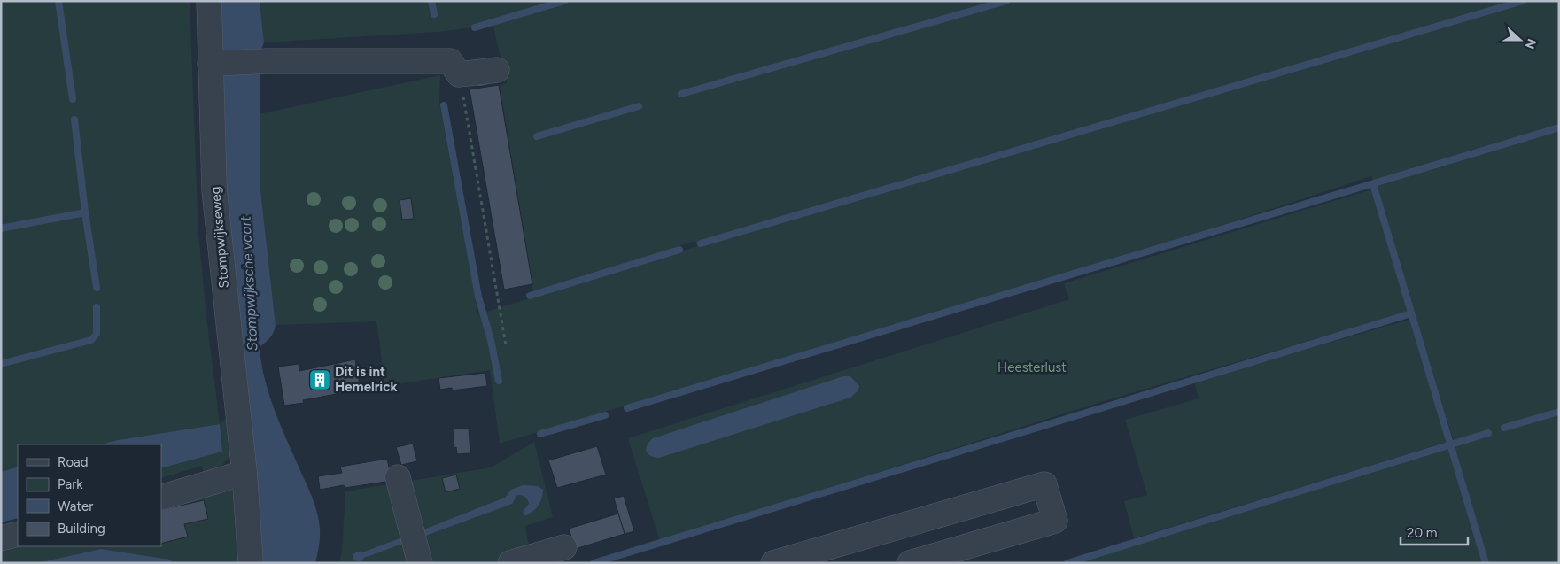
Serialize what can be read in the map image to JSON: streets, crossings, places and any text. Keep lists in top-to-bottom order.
{
  "streets": {
    "street": ["Stompwijkseweg"]
  },
  "water": ["Stompwijksche vaart"],
  "parks": ["Heesterlust"],
  "places": {
    "building": ["Dit is int Hemelrick"]
  },
  "legend": [
    "Road",
    "Park",
    "Water",
    "Building"
  ],
  "scale_bar": "20 m",
  "north": "right"
}
